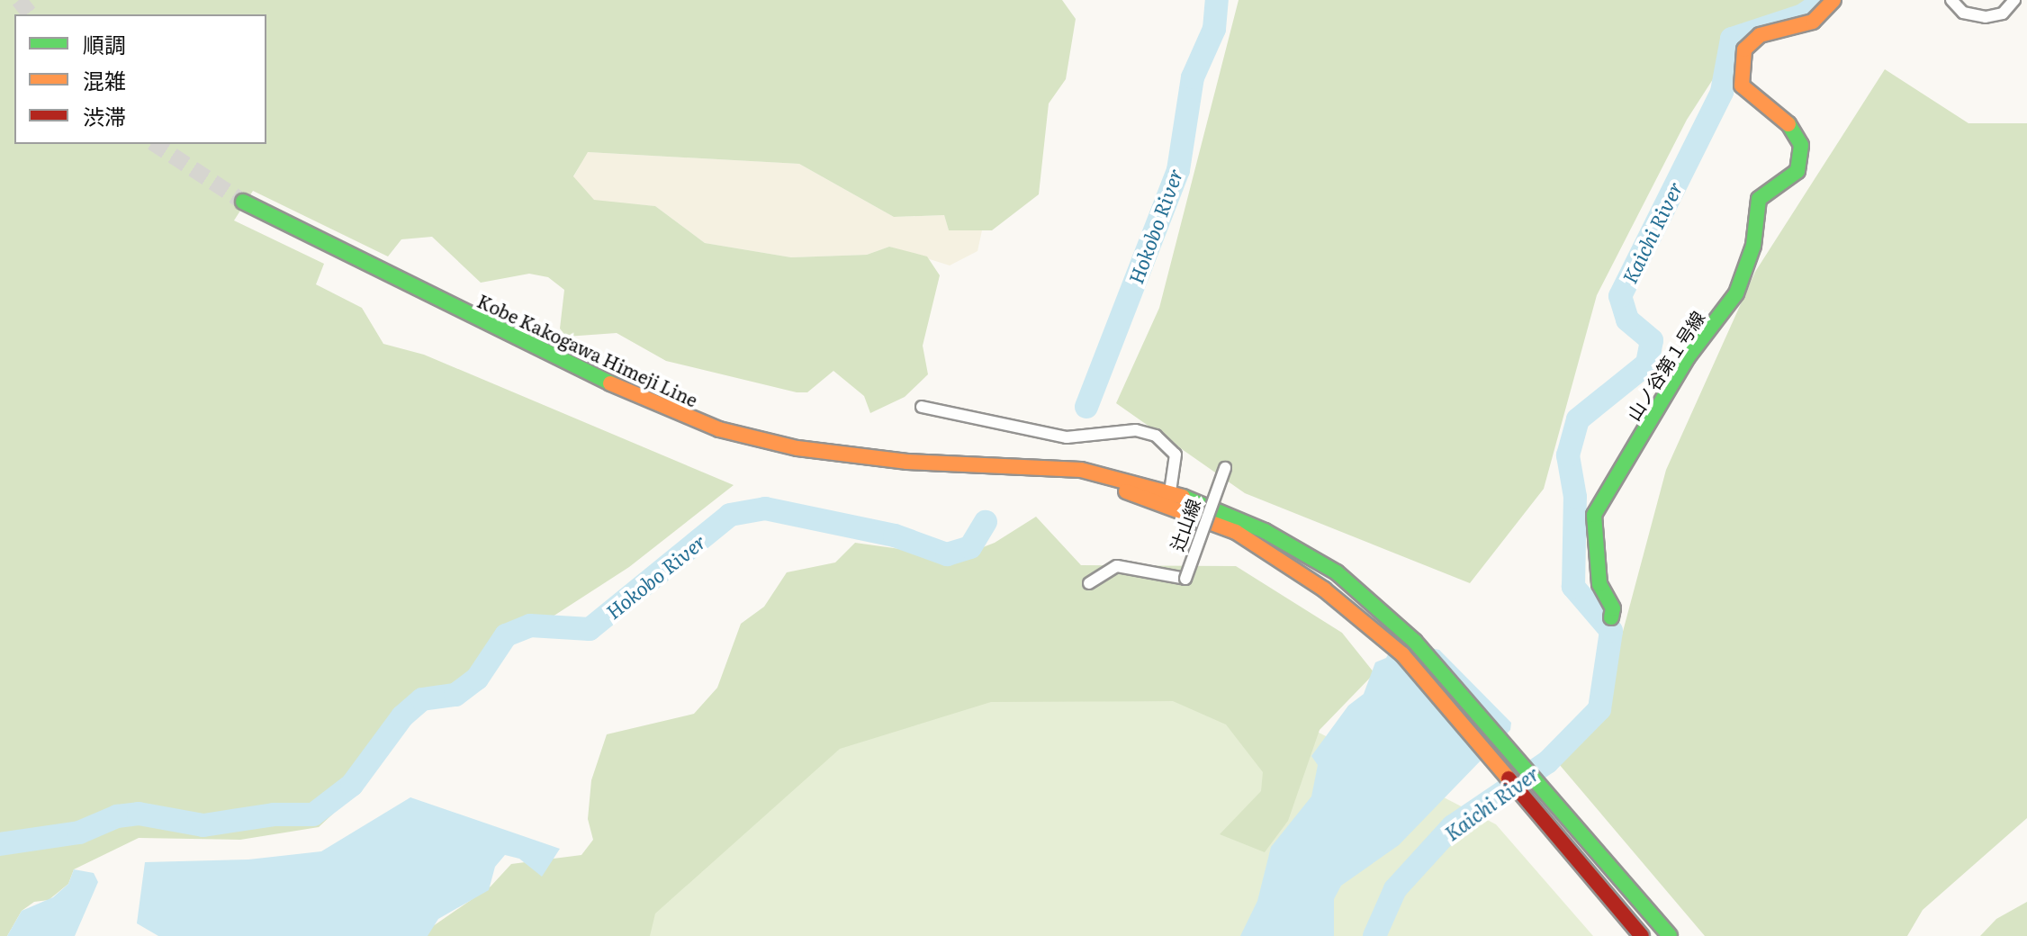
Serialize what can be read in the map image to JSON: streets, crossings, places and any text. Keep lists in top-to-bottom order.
{
  "streets": {
    "main road": ["Kobe Kakogawa Himeji Line", "山ノ谷第１号線"],
    "street": ["辻山線"]
  },
  "water": ["Hokobo River", "Kaichi River"],
  "legend": ["順調", "混雑", "渋滞"]
}
